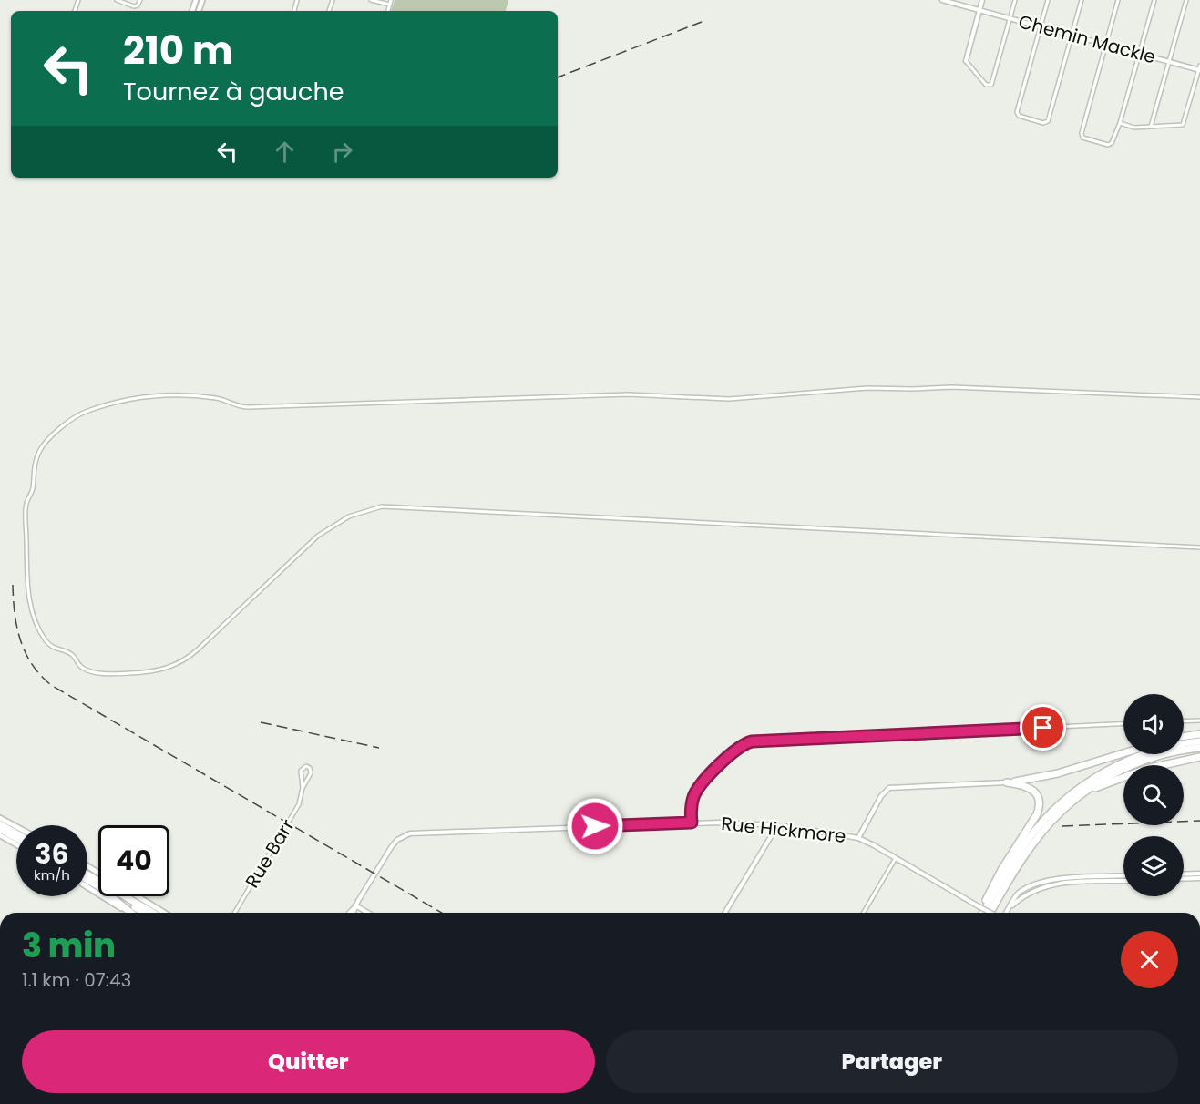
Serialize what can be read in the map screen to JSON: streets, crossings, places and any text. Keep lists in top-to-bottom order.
{
  "streets": {
    "street": ["Chemin Mackle", "Rue Hickmore", "Rue Barr"]
  },
  "page": {
    "turn": ["210 m", "Tournez à gauche"],
    "speed": "36 km/h",
    "limit": "40",
    "heading": ["3 min", "1.1 km · 07:43"],
    "buttons": ["Quitter", "Partager"]
  }
}
